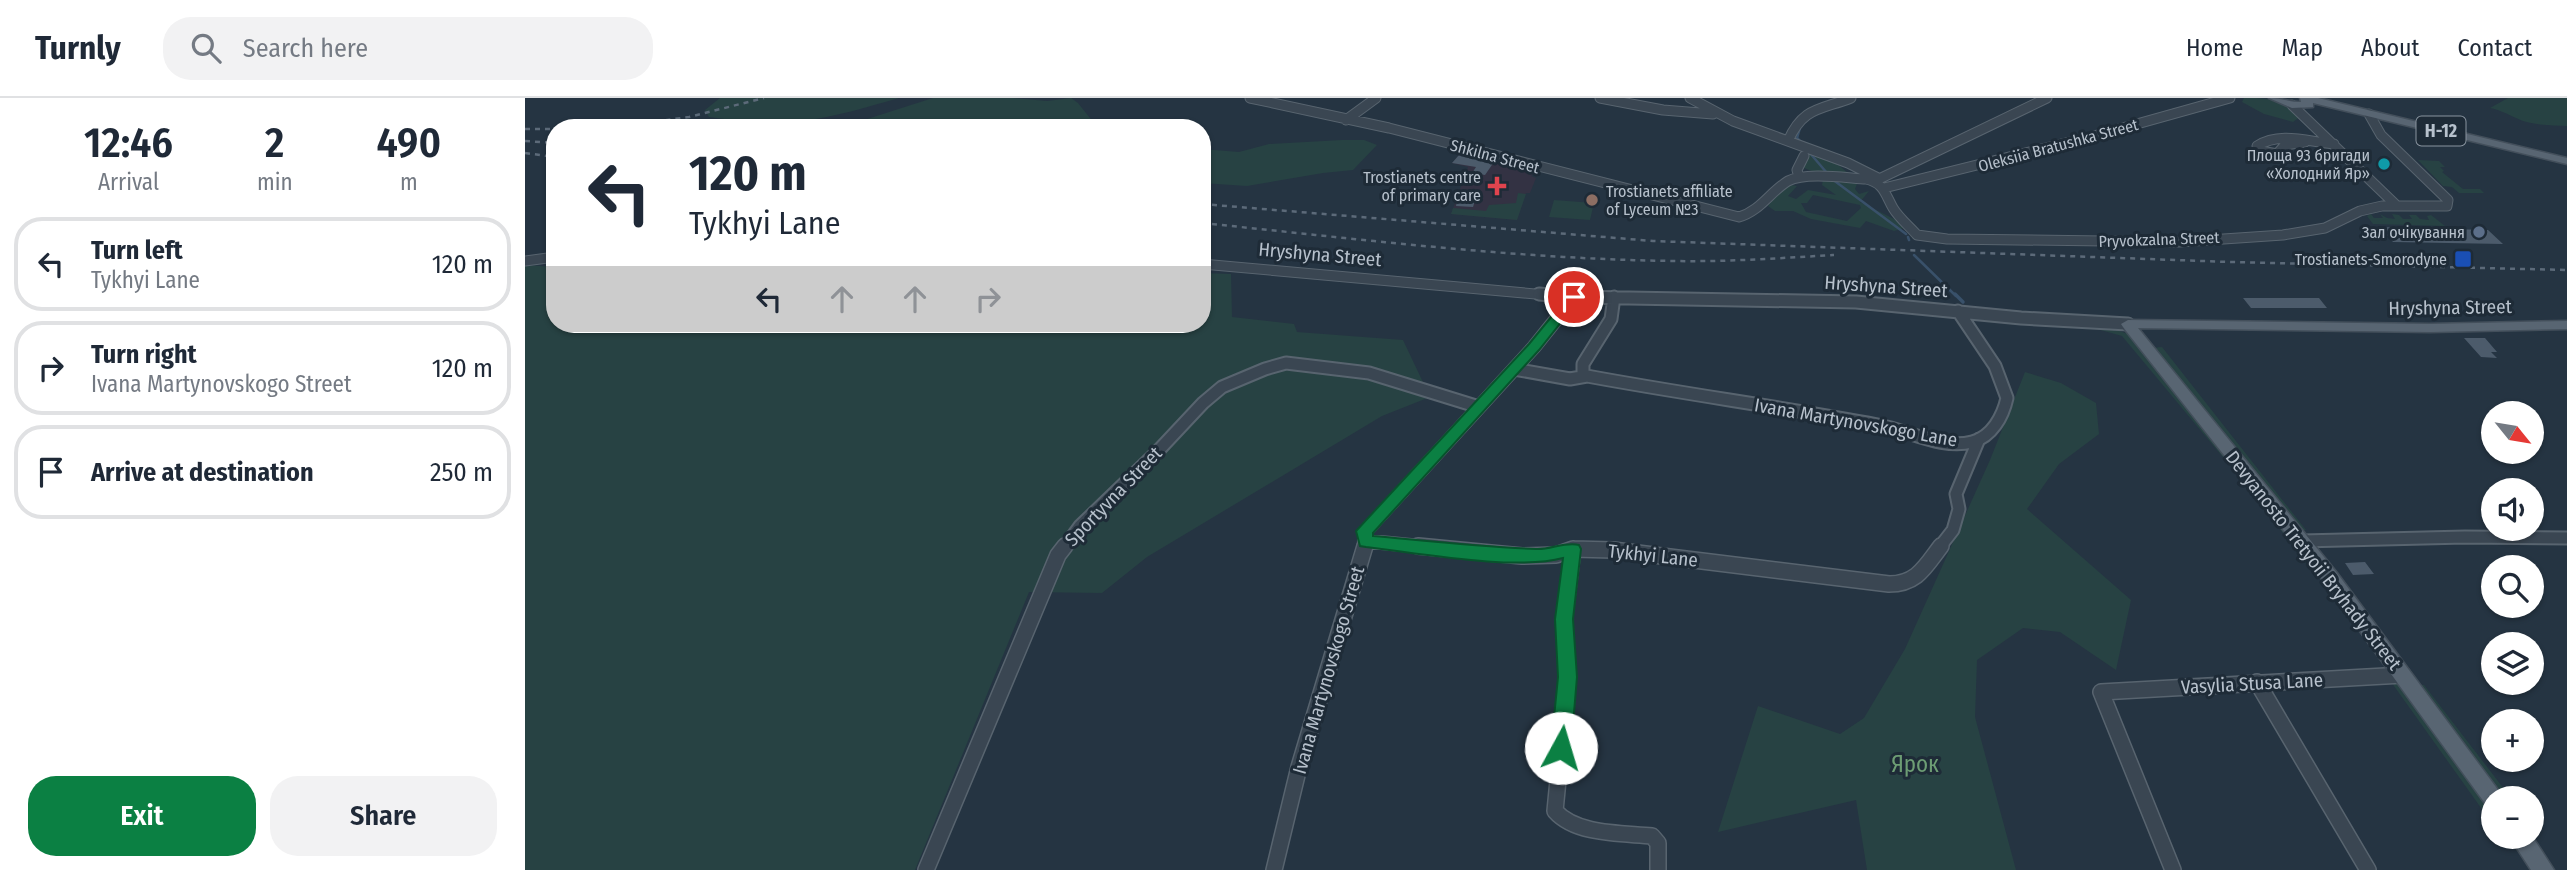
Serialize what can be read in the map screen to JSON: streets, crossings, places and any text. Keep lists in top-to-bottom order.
{
  "streets": {
    "main road": ["Н-12", "Hryshyna Street", "Devyanosto Tretyoii Bryhady Street"],
    "street": [
      "Oleksiia Bratushka Street",
      "Shkilna Street",
      "Pryvokzalna Street",
      "Ivana Martynovskogo Lane",
      "Sportyvna Street",
      "Tykhyi Lane",
      "Ivana Martynovskogo Street",
      "Vasylia Stusa Lane"
    ]
  },
  "crossings": [
    ["Н-12", "Pryvokzalna Street"],
    ["Oleksiia Bratushka Street", "Pryvokzalna Street"],
    ["Hryshyna Street", "Ivana Martynovskogo Lane"],
    ["Hryshyna Street", "Devyanosto Tretyoii Bryhady Street"],
    ["Hryshyna Street", "Ivana Martynovskogo Street"],
    ["Ivana Martynovskogo Lane", "Tykhyi Lane"],
    ["Ivana Martynovskogo Lane", "Ivana Martynovskogo Street"],
    ["Sportyvna Street", "Ivana Martynovskogo Street"],
    ["Tykhyi Lane", "Ivana Martynovskogo Street"],
    ["Devyanosto Tretyoii Bryhady Street", "Vasylia Stusa Lane"]
  ],
  "parks": ["Ярок"],
  "places": {
    "other": ["Площа 93 бригади «Холодний Яр»", "Trostianets affiliate of Lyceum №3", "Зал очікування"],
    "health": ["Trostianets centre of primary care"],
    "transit": ["Trostianets-Smorodyne"]
  },
  "north": "bottom right",
  "page": {
    "header": "Turnly",
    "search": "Search here",
    "nav": [
      "Home",
      "Map",
      "About",
      "Contact"
    ],
    "eta": [
      "12:46",
      "Arrival",
      "2",
      "min",
      "490",
      "m"
    ],
    "turn": ["120 m", "Tykhyi Lane"],
    "list": [
      {
        "name": "Turn left",
        "note": "Tykhyi Lane",
        "value": "120 m"
      },
      {
        "name": "Turn right",
        "note": "Ivana Martynovskogo Street",
        "value": "120 m"
      },
      {
        "name": "Arrive at destination",
        "value": "250 m"
      }
    ],
    "map_buttons": ["+", "−"],
    "buttons": ["Exit", "Share"]
  }
}
